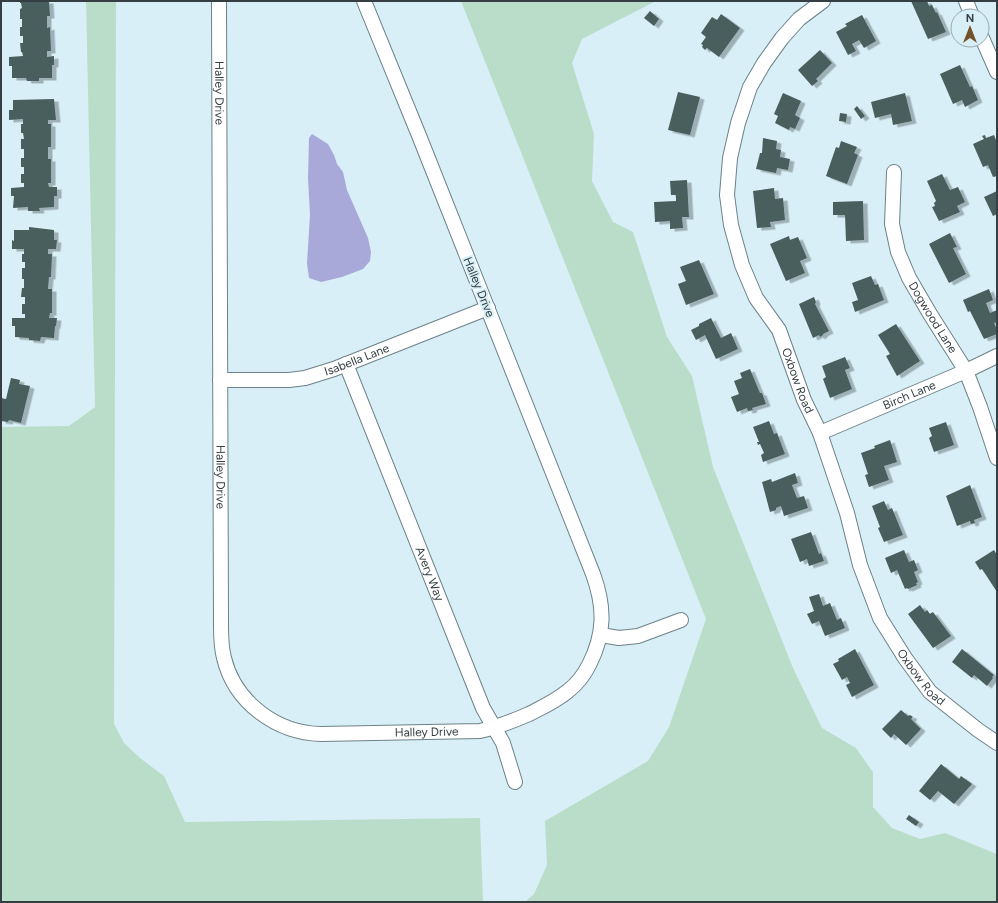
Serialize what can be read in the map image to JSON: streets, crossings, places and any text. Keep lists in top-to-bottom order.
{
  "streets": {
    "street": [
      "Halley Drive",
      "Dogwood Lane",
      "Isabella Lane",
      "Oxbow Road",
      "Birch Lane",
      "Avery Way"
    ]
  },
  "crossings": [
    ["Halley Drive", "Isabella Lane"],
    ["Halley Drive", "Avery Way"],
    ["Dogwood Lane", "Birch Lane"],
    ["Isabella Lane", "Avery Way"],
    ["Oxbow Road", "Birch Lane"]
  ],
  "north": "top"
}
